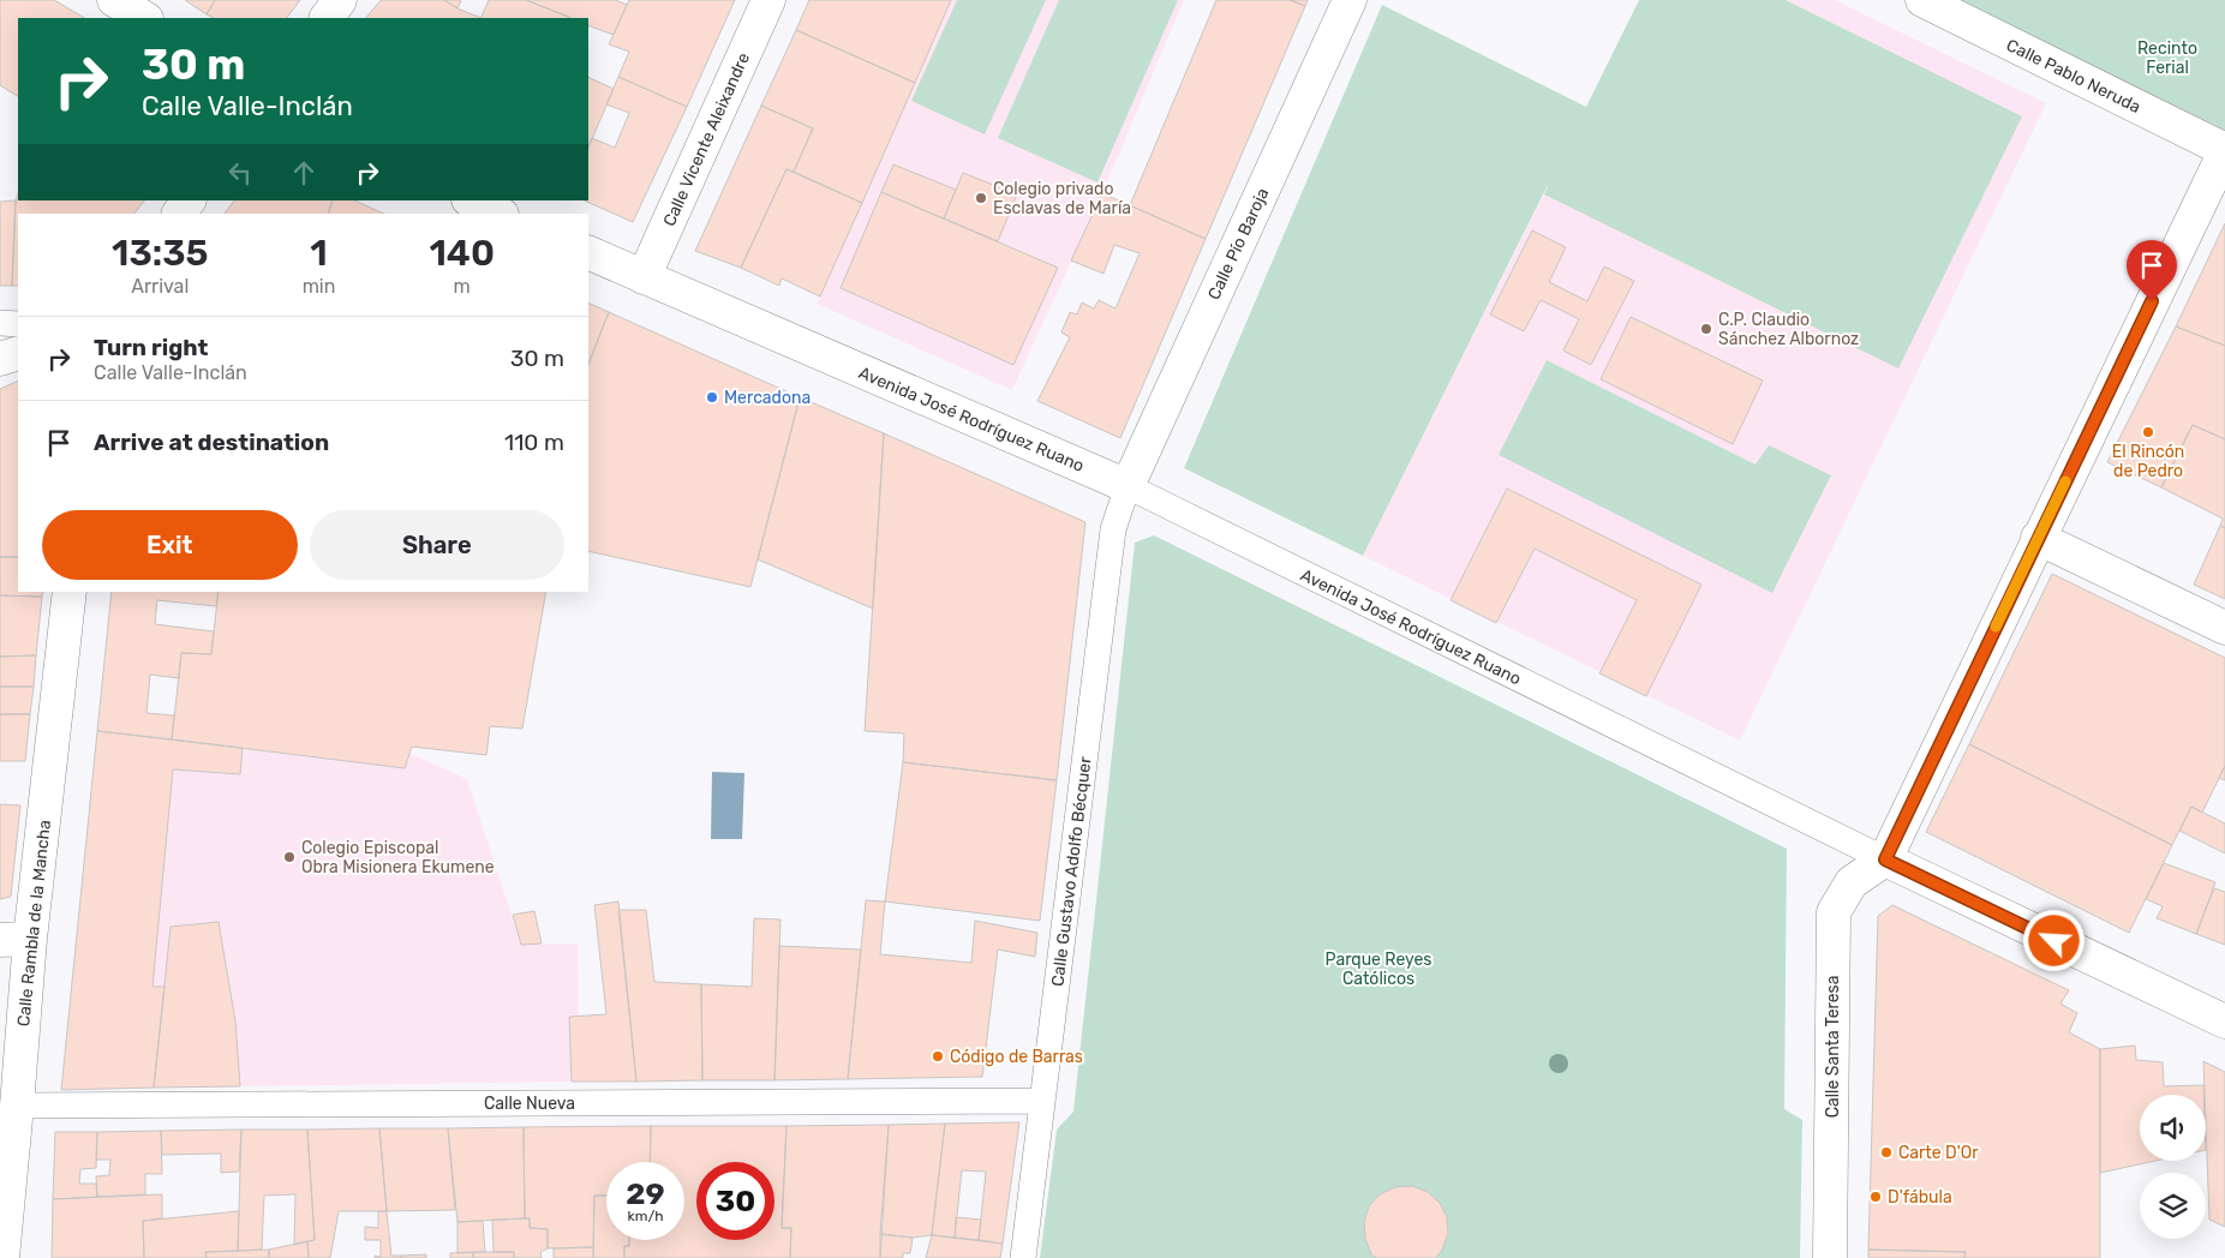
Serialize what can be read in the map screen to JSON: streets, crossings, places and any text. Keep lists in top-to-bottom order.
{
  "streets": {
    "street": [
      "Calle Pablo Neruda",
      "Calle Vicente Aleixandre",
      "Calle Pío Baroja",
      "Avenida José Rodríguez Ruano",
      "Calle Gustavo Adolfo Bécquer",
      "Calle Rambla de la Mancha",
      "Calle Santa Teresa",
      "Calle Nueva"
    ]
  },
  "crossings": [
    ["Calle Vicente Aleixandre", "Avenida José Rodríguez Ruano"],
    ["Calle Pío Baroja", "Avenida José Rodríguez Ruano"],
    ["Calle Pío Baroja", "Calle Gustavo Adolfo Bécquer"],
    ["Avenida José Rodríguez Ruano", "Calle Gustavo Adolfo Bécquer"],
    ["Avenida José Rodríguez Ruano", "Calle Santa Teresa"],
    ["Calle Gustavo Adolfo Bécquer", "Calle Nueva"],
    ["Calle Rambla de la Mancha", "Calle Nueva"]
  ],
  "parks": ["Recinto Ferial", "Parque Reyes Católicos"],
  "places": [
    "Colegio privado Esclavas de María",
    "C.P. Claudio Sánchez Albornoz",
    "Mercadona",
    "El Rincón de Pedro",
    "Colegio Episcopal Obra Misionera Ekumene",
    "Código de Barras",
    "Carte D'Or",
    "D'fábula"
  ],
  "page": {
    "turn": ["30 m", "Calle Valle-Inclán"],
    "eta": [
      "13:35",
      "Arrival",
      "1",
      "min",
      "140",
      "m"
    ],
    "list": [
      {
        "name": "Turn right",
        "note": "Calle Valle-Inclán",
        "value": "30 m"
      },
      {
        "name": "Arrive at destination",
        "value": "110 m"
      }
    ],
    "buttons": ["Exit", "Share"],
    "speed": "29 km/h",
    "limit": "30"
  }
}
